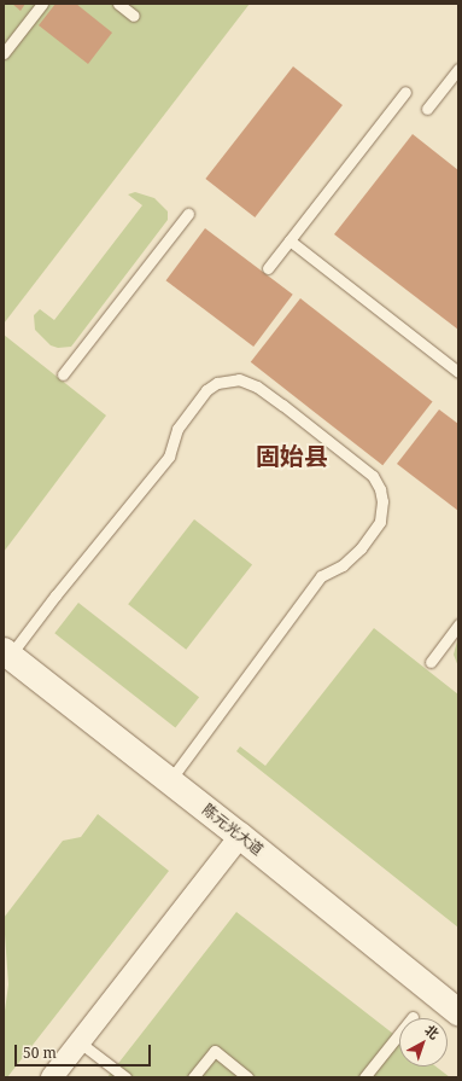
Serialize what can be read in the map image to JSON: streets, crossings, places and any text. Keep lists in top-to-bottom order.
{
  "streets": {
    "main road": ["陈元光大道"]
  },
  "districts": ["固始县"],
  "scale_bar": "50 m",
  "north": "top right"
}
